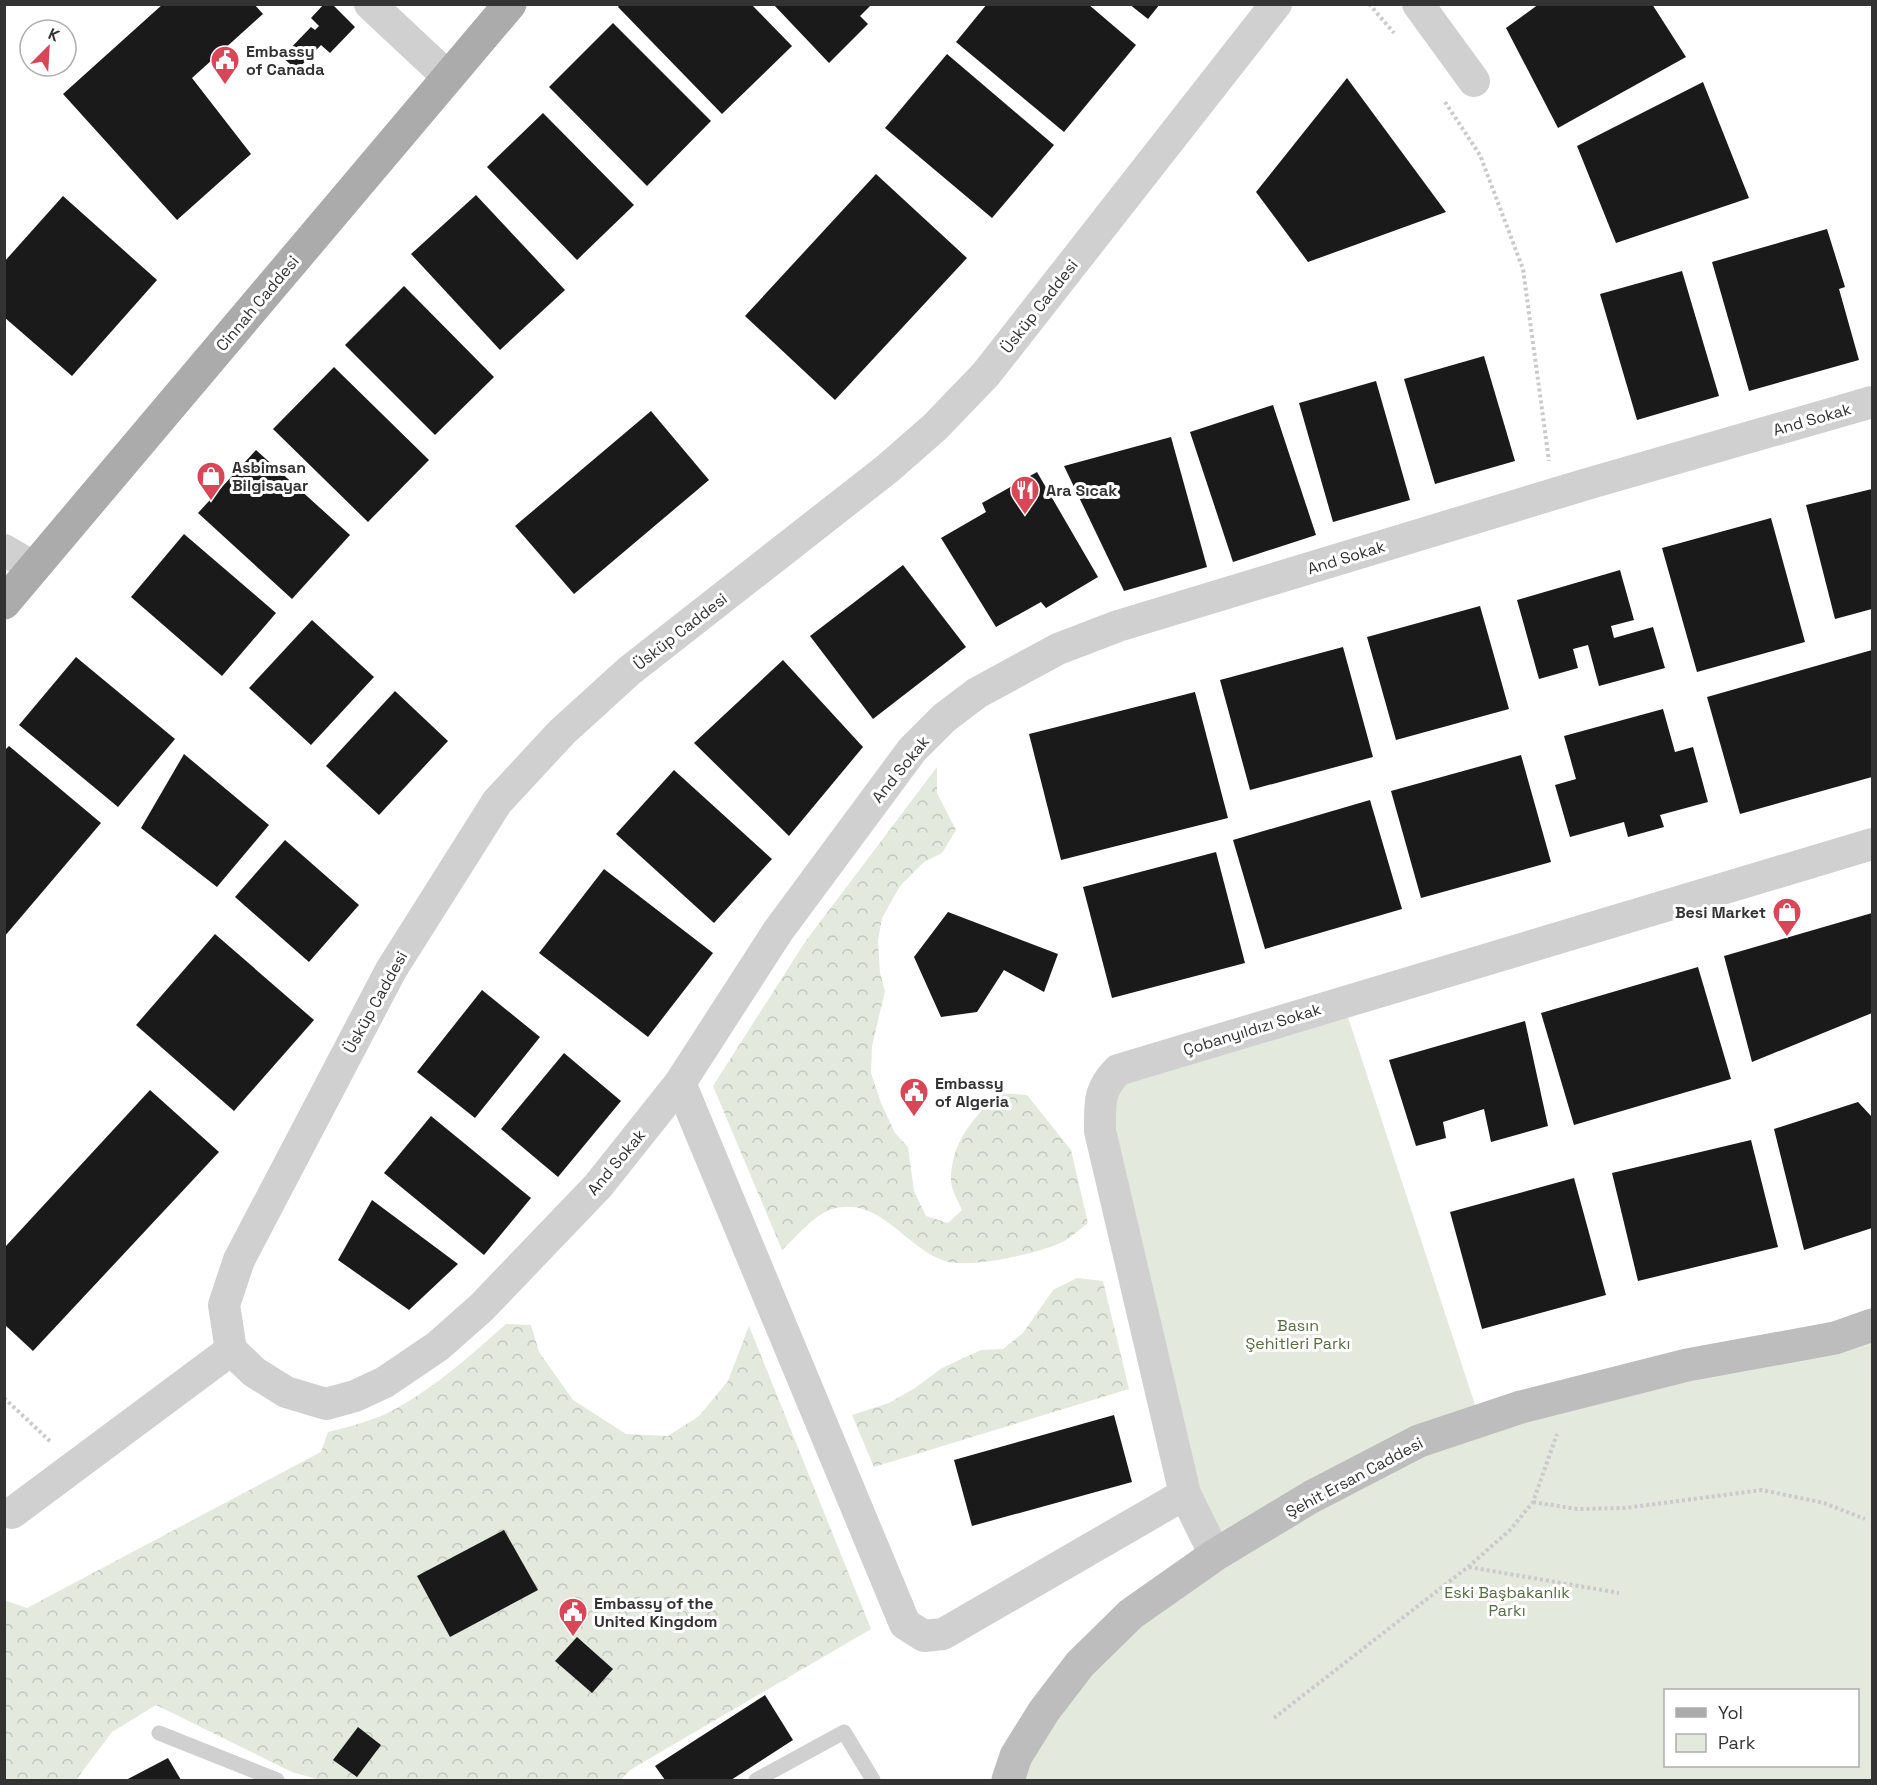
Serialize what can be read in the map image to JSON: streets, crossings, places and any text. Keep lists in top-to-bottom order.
{
  "streets": {
    "main road": ["Cinnah Caddesi", "Şehit Ersan Caddesi"],
    "street": ["Üsküp Caddesi", "And Sokak", "Çobanyıldızı Sokak"]
  },
  "crossings": [
    ["Üsküp Caddesi", "And Sokak"],
    ["Çobanyıldızı Sokak", "Şehit Ersan Caddesi"]
  ],
  "parks": ["Basın Şehitleri Parkı", "Eski Başbakanlık Parkı"],
  "places": {
    "public building": ["Embassy of Canada", "Embassy of Algeria", "Embassy of the United Kingdom"],
    "shop": ["Asbimsan Bilgisayar", "Besi Market"],
    "restaurant": ["Ara Sıcak"]
  },
  "legend": ["Yol", "Park"],
  "north": "top right"
}
